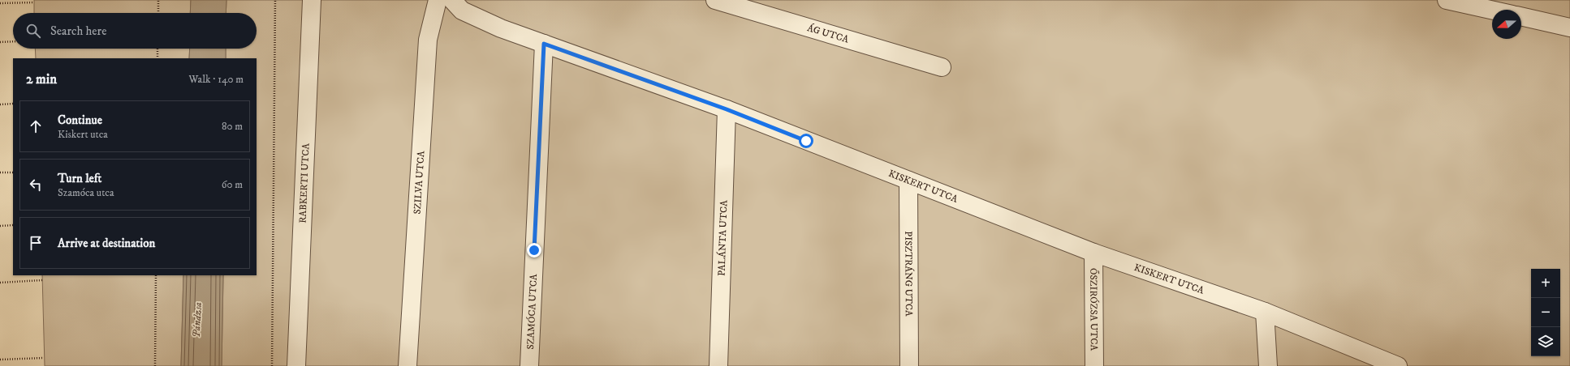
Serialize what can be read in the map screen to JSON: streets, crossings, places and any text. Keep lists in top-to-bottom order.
{
  "streets": {
    "street": [
      "ÁG UTCA",
      "SZILVA UTCA",
      "RABKERTI UTCA",
      "KISKERT UTCA",
      "PALÁNTA UTCA",
      "PISZTRÁNG UTCA",
      "ŐSZIRÓZSA UTCA",
      "SZAMÓCA UTCA"
    ]
  },
  "crossings": [
    ["KISKERT UTCA", "PALÁNTA UTCA"],
    ["KISKERT UTCA", "PISZTRÁNG UTCA"],
    ["KISKERT UTCA", "ŐSZIRÓZSA UTCA"],
    ["KISKERT UTCA", "SZAMÓCA UTCA"]
  ],
  "water": ["Pándzsa"],
  "north": "left",
  "page": {
    "search": "Search here",
    "heading": ["2 min", "Walk · 140 m"],
    "list": [
      ["Continue", "Kiskert utca", "80 m"],
      ["Turn left", "Szamóca utca", "60 m"],
      "Arrive at destination"
    ],
    "map_buttons": ["+", "−"]
  }
}
